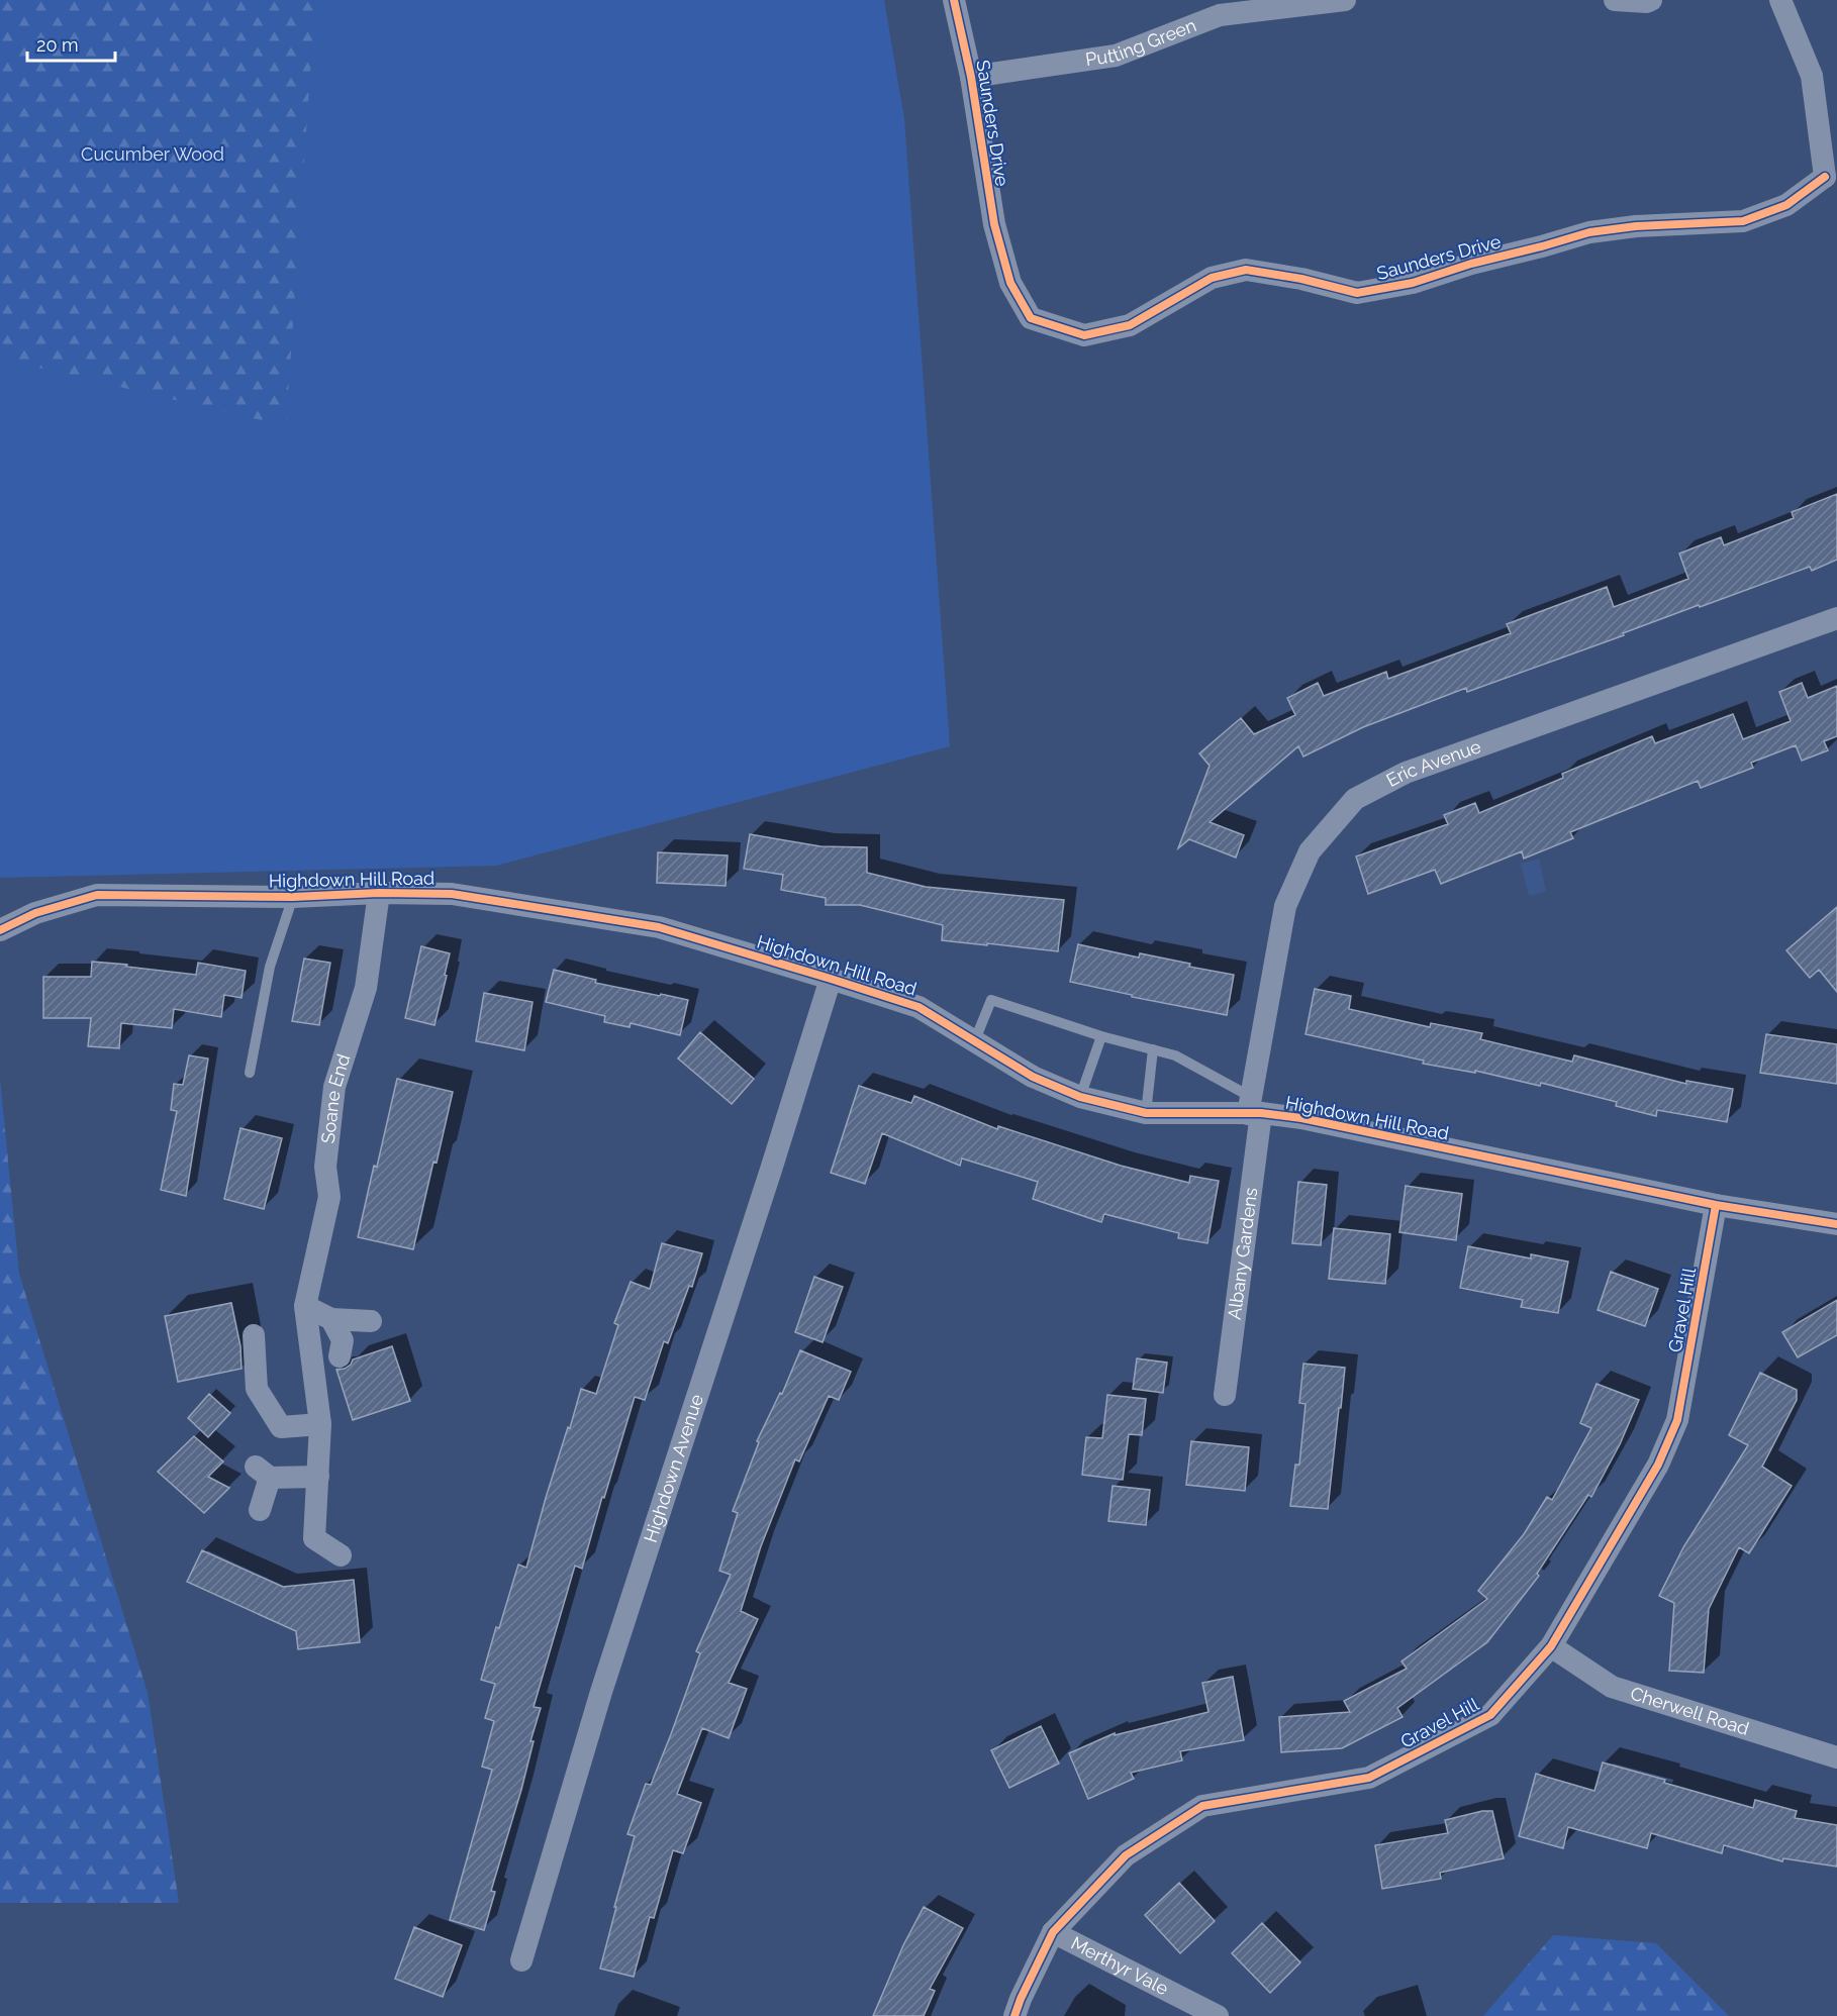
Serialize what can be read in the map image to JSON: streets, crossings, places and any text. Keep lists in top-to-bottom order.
{
  "streets": {
    "street": [
      "Putting Green",
      "Saunders Drive",
      "Eric Avenue",
      "Highdown Hill Road",
      "Soane End",
      "Albany Gardens",
      "Gravel Hill",
      "Highdown Avenue",
      "Cherwell Road",
      "Merthyr Vale"
    ]
  },
  "crossings": [
    ["Putting Green", "Saunders Drive"],
    ["Eric Avenue", "Highdown Hill Road"],
    ["Eric Avenue", "Albany Gardens"],
    ["Highdown Hill Road", "Soane End"],
    ["Highdown Hill Road", "Albany Gardens"],
    ["Highdown Hill Road", "Gravel Hill"],
    ["Highdown Hill Road", "Highdown Avenue"],
    ["Gravel Hill", "Cherwell Road"],
    ["Gravel Hill", "Merthyr Vale"]
  ],
  "parks": ["Cucumber Wood"],
  "scale_bar": "20 m"
}
